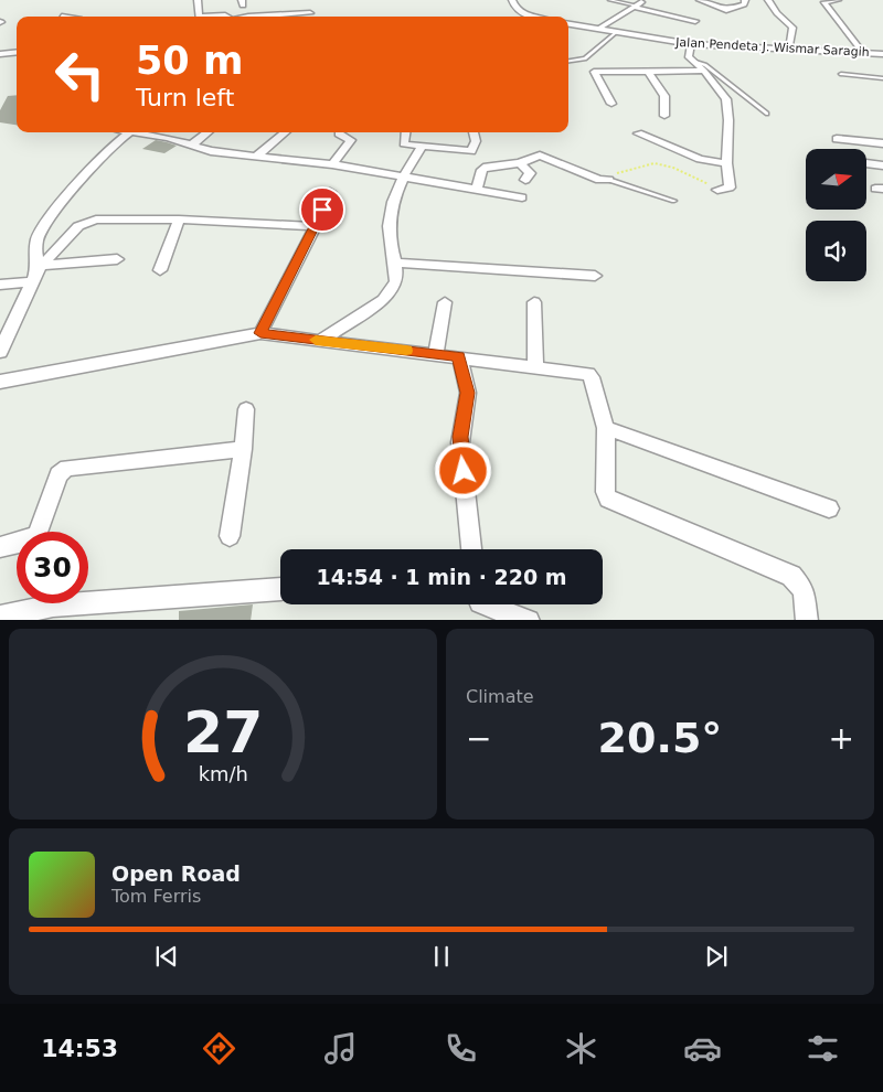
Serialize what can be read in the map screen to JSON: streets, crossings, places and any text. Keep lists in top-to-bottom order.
{
  "streets": {
    "street": ["Jalan Pendeta J. Wismar Saragih"]
  },
  "north": "right",
  "page": {
    "turn": ["50 m", "Turn left"],
    "limit": "30",
    "trip": "14:54 · 1 min · 220 m",
    "tile": "Climate",
    "heat": ["−", "20.5°", "+"],
    "song": ["Open Road", "Tom Ferris"],
    "tabs": "14:53",
    "gauge": ["27", "km/h"]
  }
}
